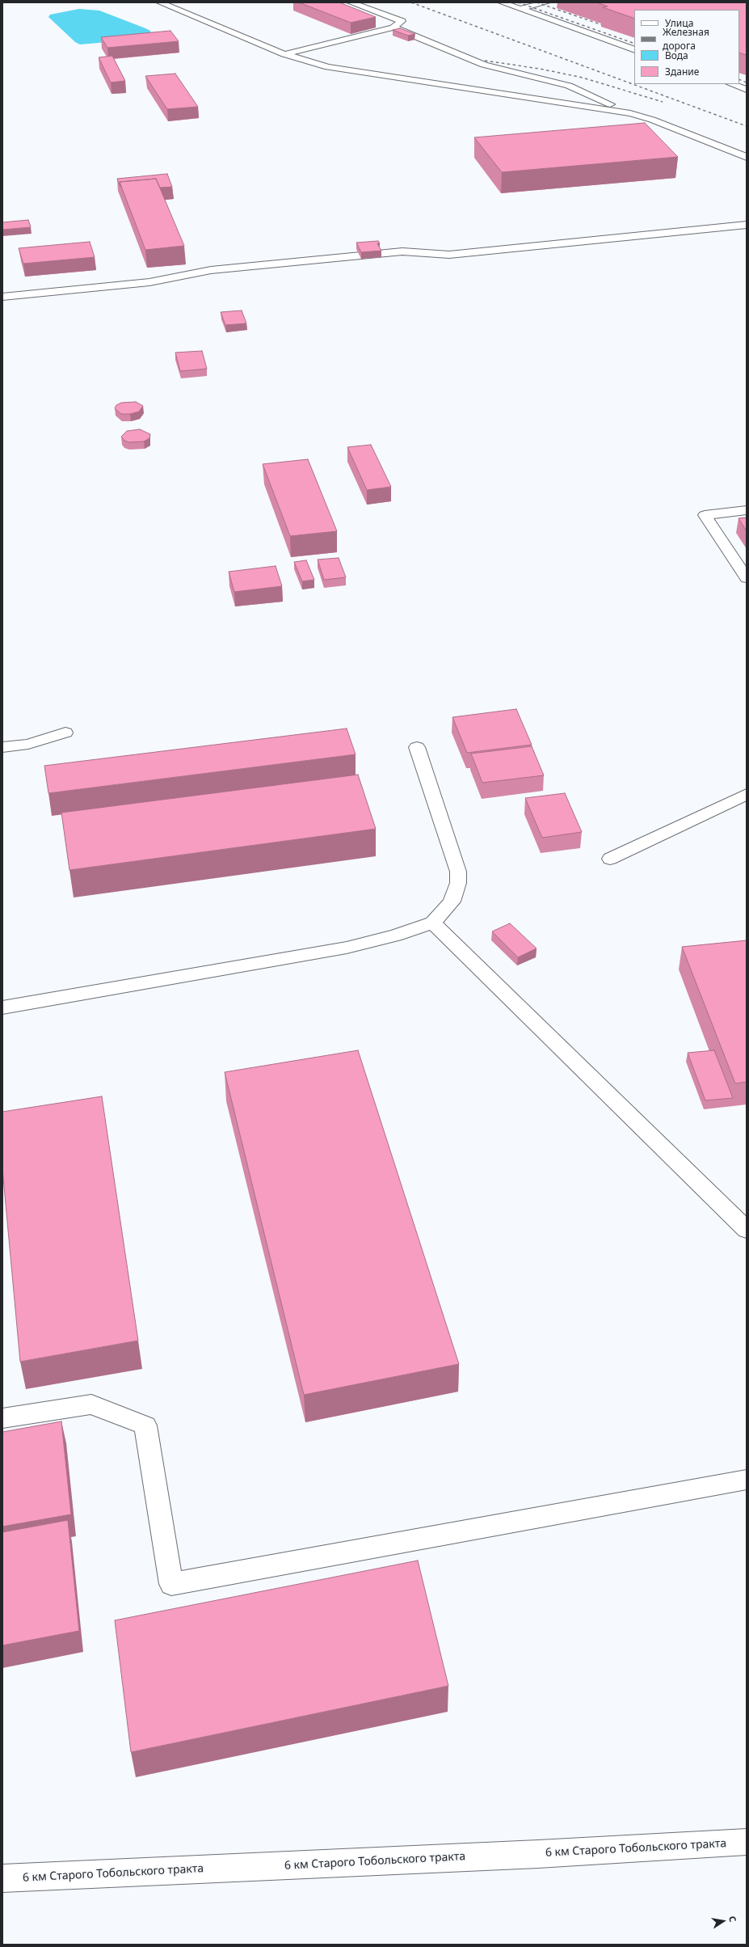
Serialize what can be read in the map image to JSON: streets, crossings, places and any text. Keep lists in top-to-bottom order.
{
  "streets": {
    "street": ["6 км Старого Тобольского тракта"]
  },
  "legend": [
    "Улица",
    "Железная дорога",
    "Вода",
    "Здание"
  ],
  "north": "right"
}
